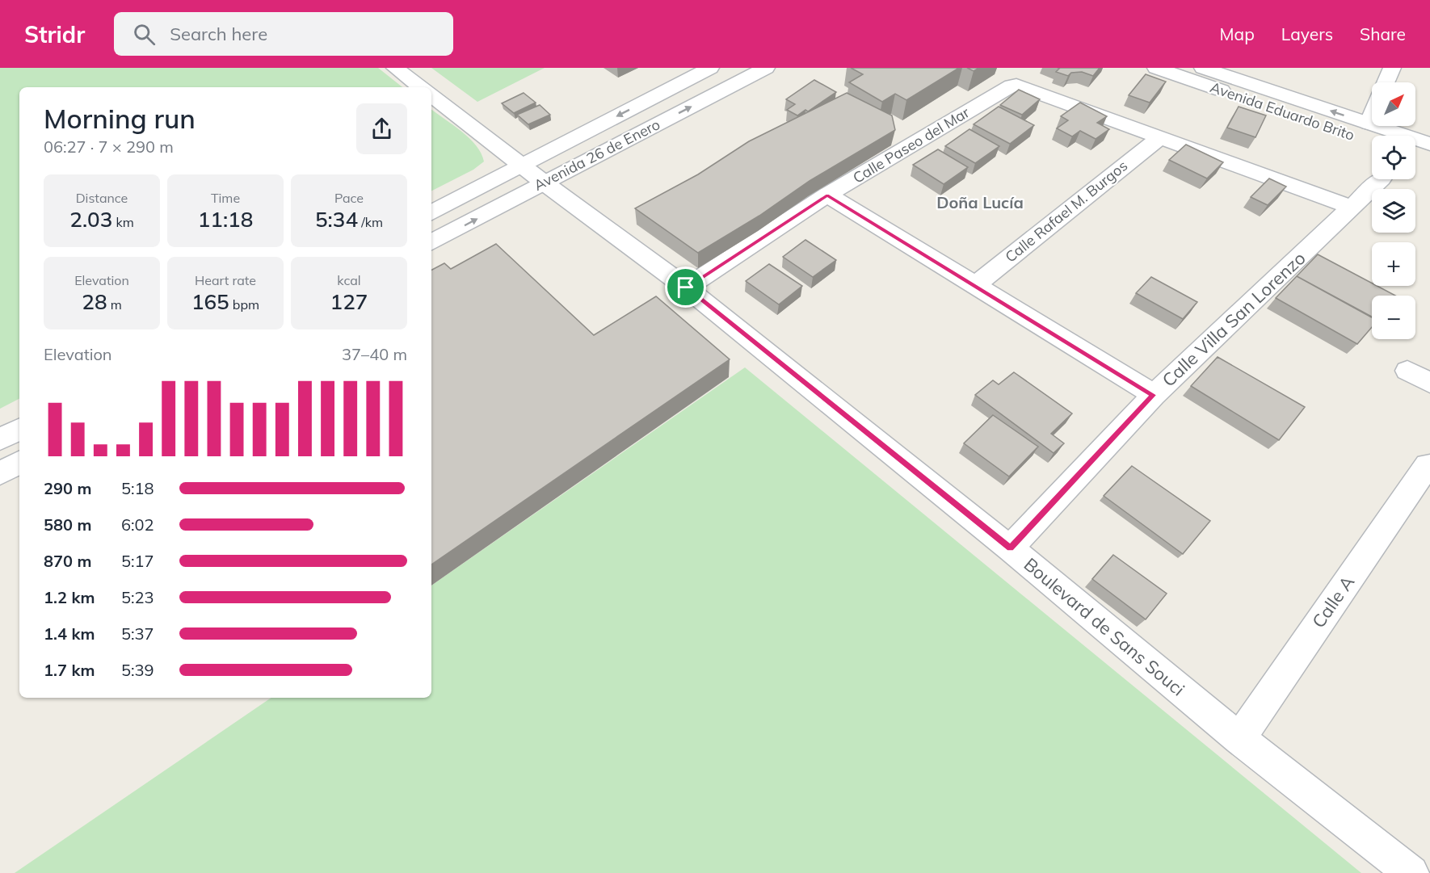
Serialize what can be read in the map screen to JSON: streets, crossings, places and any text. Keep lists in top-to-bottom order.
{
  "streets": {
    "street": [
      "Avenida Eduardo Brito",
      "Calle Paseo del Mar",
      "Avenida 26 de Enero",
      "Calle Rafael M. Burgos",
      "Calle Villa San Lorenzo",
      "Calle A",
      "Boulevard de Sans Souci"
    ]
  },
  "crossings": [
    ["Calle Paseo del Mar", "Calle Rafael M. Burgos"],
    ["Calle Paseo del Mar", "Boulevard de Sans Souci"],
    ["Avenida 26 de Enero", "Boulevard de Sans Souci"],
    ["Calle Villa San Lorenzo", "Boulevard de Sans Souci"],
    ["Calle A", "Boulevard de Sans Souci"]
  ],
  "districts": ["Doña Lucía"],
  "north": "top right",
  "page": {
    "header": "Stridr",
    "search": "Search here",
    "nav": ["Map", "Layers", "Share"],
    "map_buttons": ["+", "−"],
    "heading": ["Morning run", "06:27 · 7 × 290 m"],
    "stats": [
      ["Distance", "2.03 km"],
      ["Time", "11:18"],
      ["Pace", "5:34 /km"],
      ["Elevation", "28 m"],
      ["Heart rate", "165 bpm"],
      ["kcal", "127"]
    ],
    "chart": ["Elevation", "37–40 m"],
    "list": [
      {
        "name": "290 m",
        "note": "5:18"
      },
      {
        "name": "580 m",
        "note": "6:02"
      },
      {
        "name": "870 m",
        "note": "5:17"
      },
      {
        "name": "1.2 km",
        "note": "5:23"
      },
      {
        "name": "1.4 km",
        "note": "5:37"
      },
      {
        "name": "1.7 km",
        "note": "5:39"
      }
    ]
  }
}
